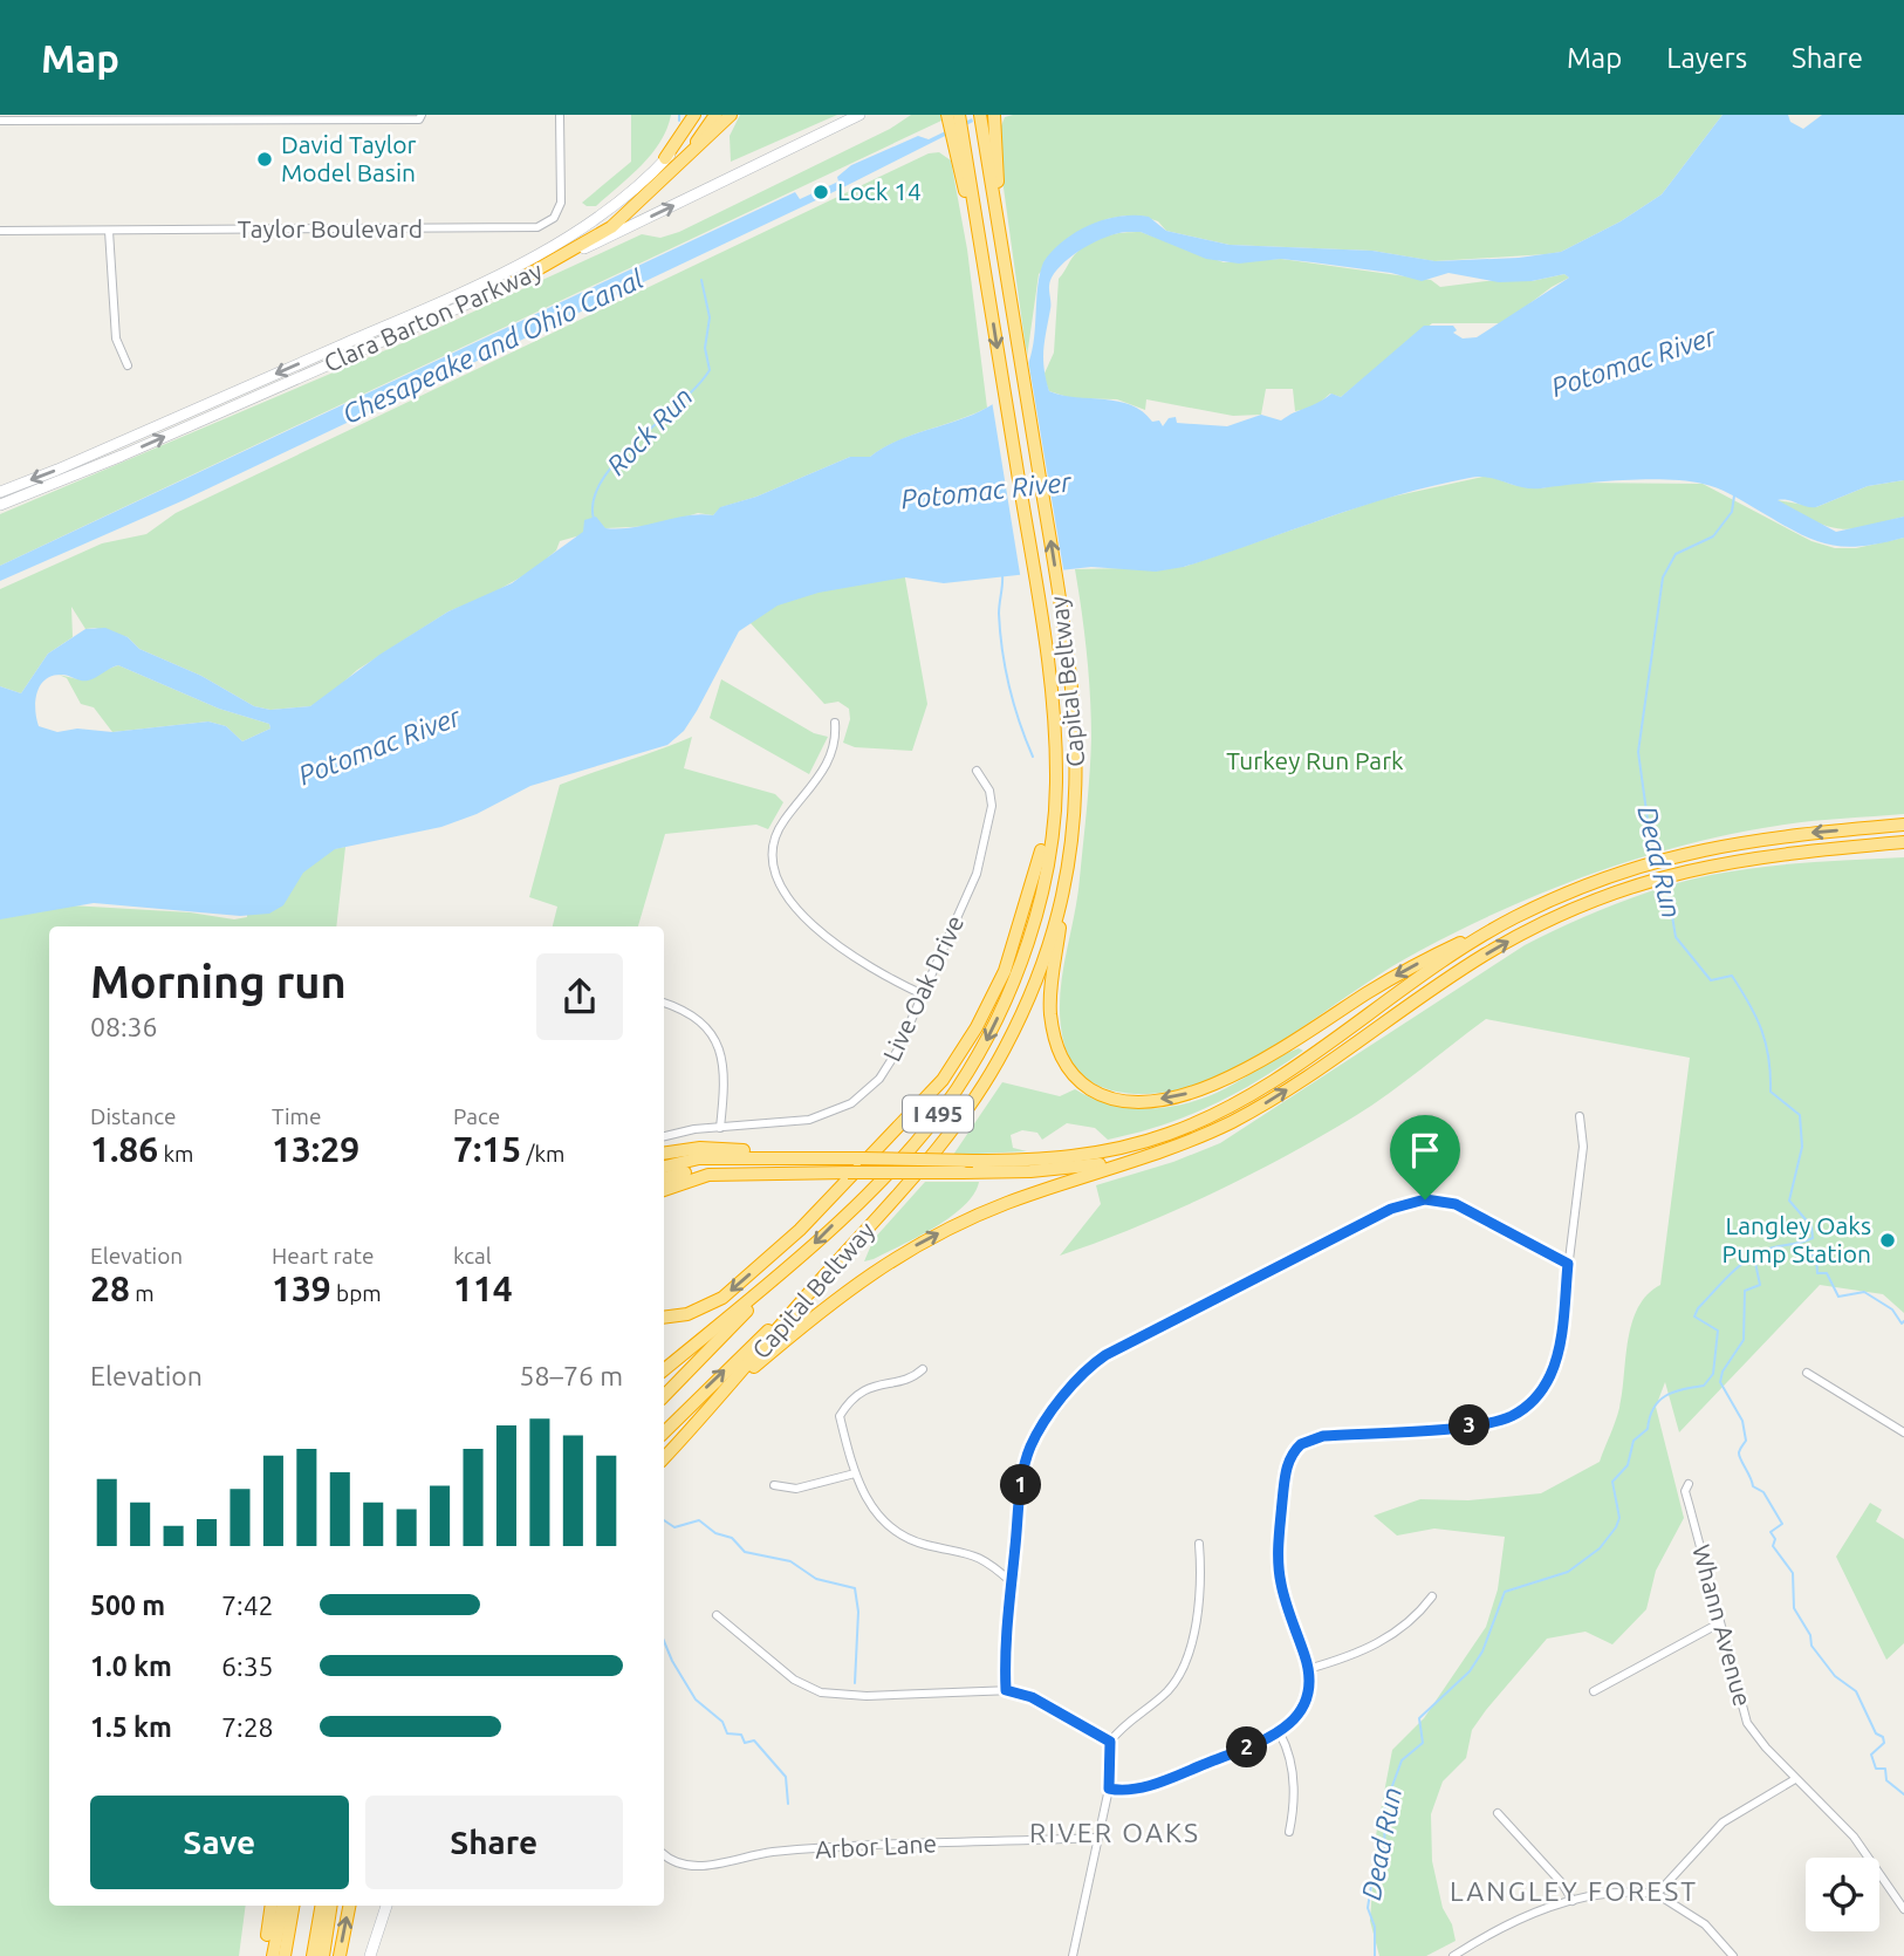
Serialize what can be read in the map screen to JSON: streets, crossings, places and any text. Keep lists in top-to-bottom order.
{
  "streets": {
    "highway": ["Capital Beltway", "I 495"],
    "main road": ["Clara Barton Parkway"],
    "street": [
      "Taylor Boulevard",
      "Live Oak Drive",
      "Whann Avenue",
      "Arbor Lane"
    ]
  },
  "districts": ["RIVER OAKS", "LANGLEY FOREST"],
  "water": [
    "Chesapeake and Ohio Canal",
    "Potomac River",
    "Rock Run",
    "Dead Run"
  ],
  "parks": ["Turkey Run Park"],
  "places": ["David Taylor Model Basin", "Lock 14", "Langley Oaks Pump Station"],
  "page": {
    "header": "Map",
    "nav": ["Map", "Layers", "Share"],
    "heading": ["Morning run", "08:36"],
    "stats": [
      ["Distance", "1.86 km"],
      ["Time", "13:29"],
      ["Pace", "7:15 /km"],
      ["Elevation", "28 m"],
      ["Heart rate", "139 bpm"],
      ["kcal", "114"]
    ],
    "chart": ["Elevation", "58–76 m"],
    "pins": ["3", "1", "2"],
    "list": [
      {
        "name": "500 m",
        "note": "7:42"
      },
      {
        "name": "1.0 km",
        "note": "6:35"
      },
      {
        "name": "1.5 km",
        "note": "7:28"
      }
    ],
    "buttons": ["Save", "Share"]
  }
}
